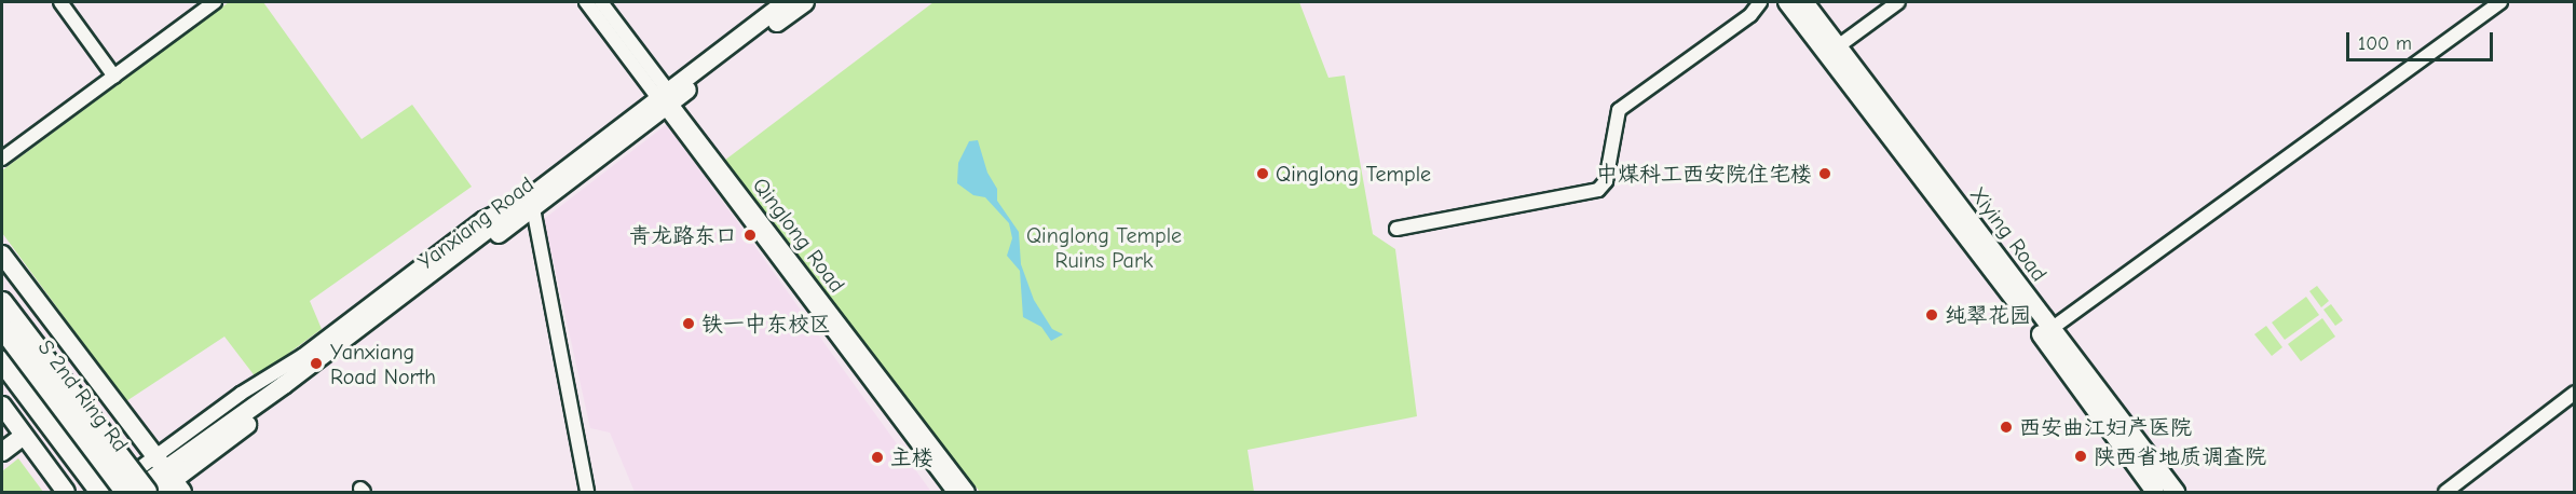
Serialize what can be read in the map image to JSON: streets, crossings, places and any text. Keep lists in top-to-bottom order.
{
  "streets": {
    "highway": ["S 2nd Ring Rd"],
    "main road": ["Yanxiang Road", "Xiying Road"],
    "street": ["Qinglong Road"]
  },
  "crossings": [
    ["Yanxiang Road", "Qinglong Road"]
  ],
  "parks": ["Qinglong Temple Ruins Park"],
  "places": [
    "Qinglong Temple",
    "中煤科工西安院住宅楼",
    "青龙路东口",
    "纯翠花园",
    "铁一中东校区",
    "Yanxiang Road North",
    "西安曲江妇产医院",
    "陕西省地质调查院",
    "主楼"
  ],
  "scale_bar": "100 m"
}
